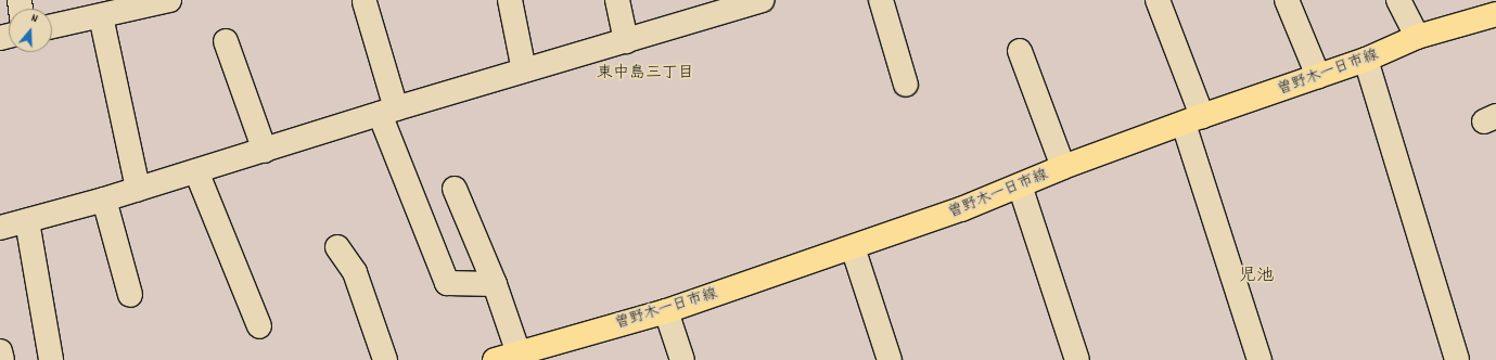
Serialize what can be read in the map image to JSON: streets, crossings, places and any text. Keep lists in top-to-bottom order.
{
  "streets": {
    "main road": ["曽野木一日市線"]
  },
  "districts": ["東中島三丁目", "児池"],
  "north": "top"
}
